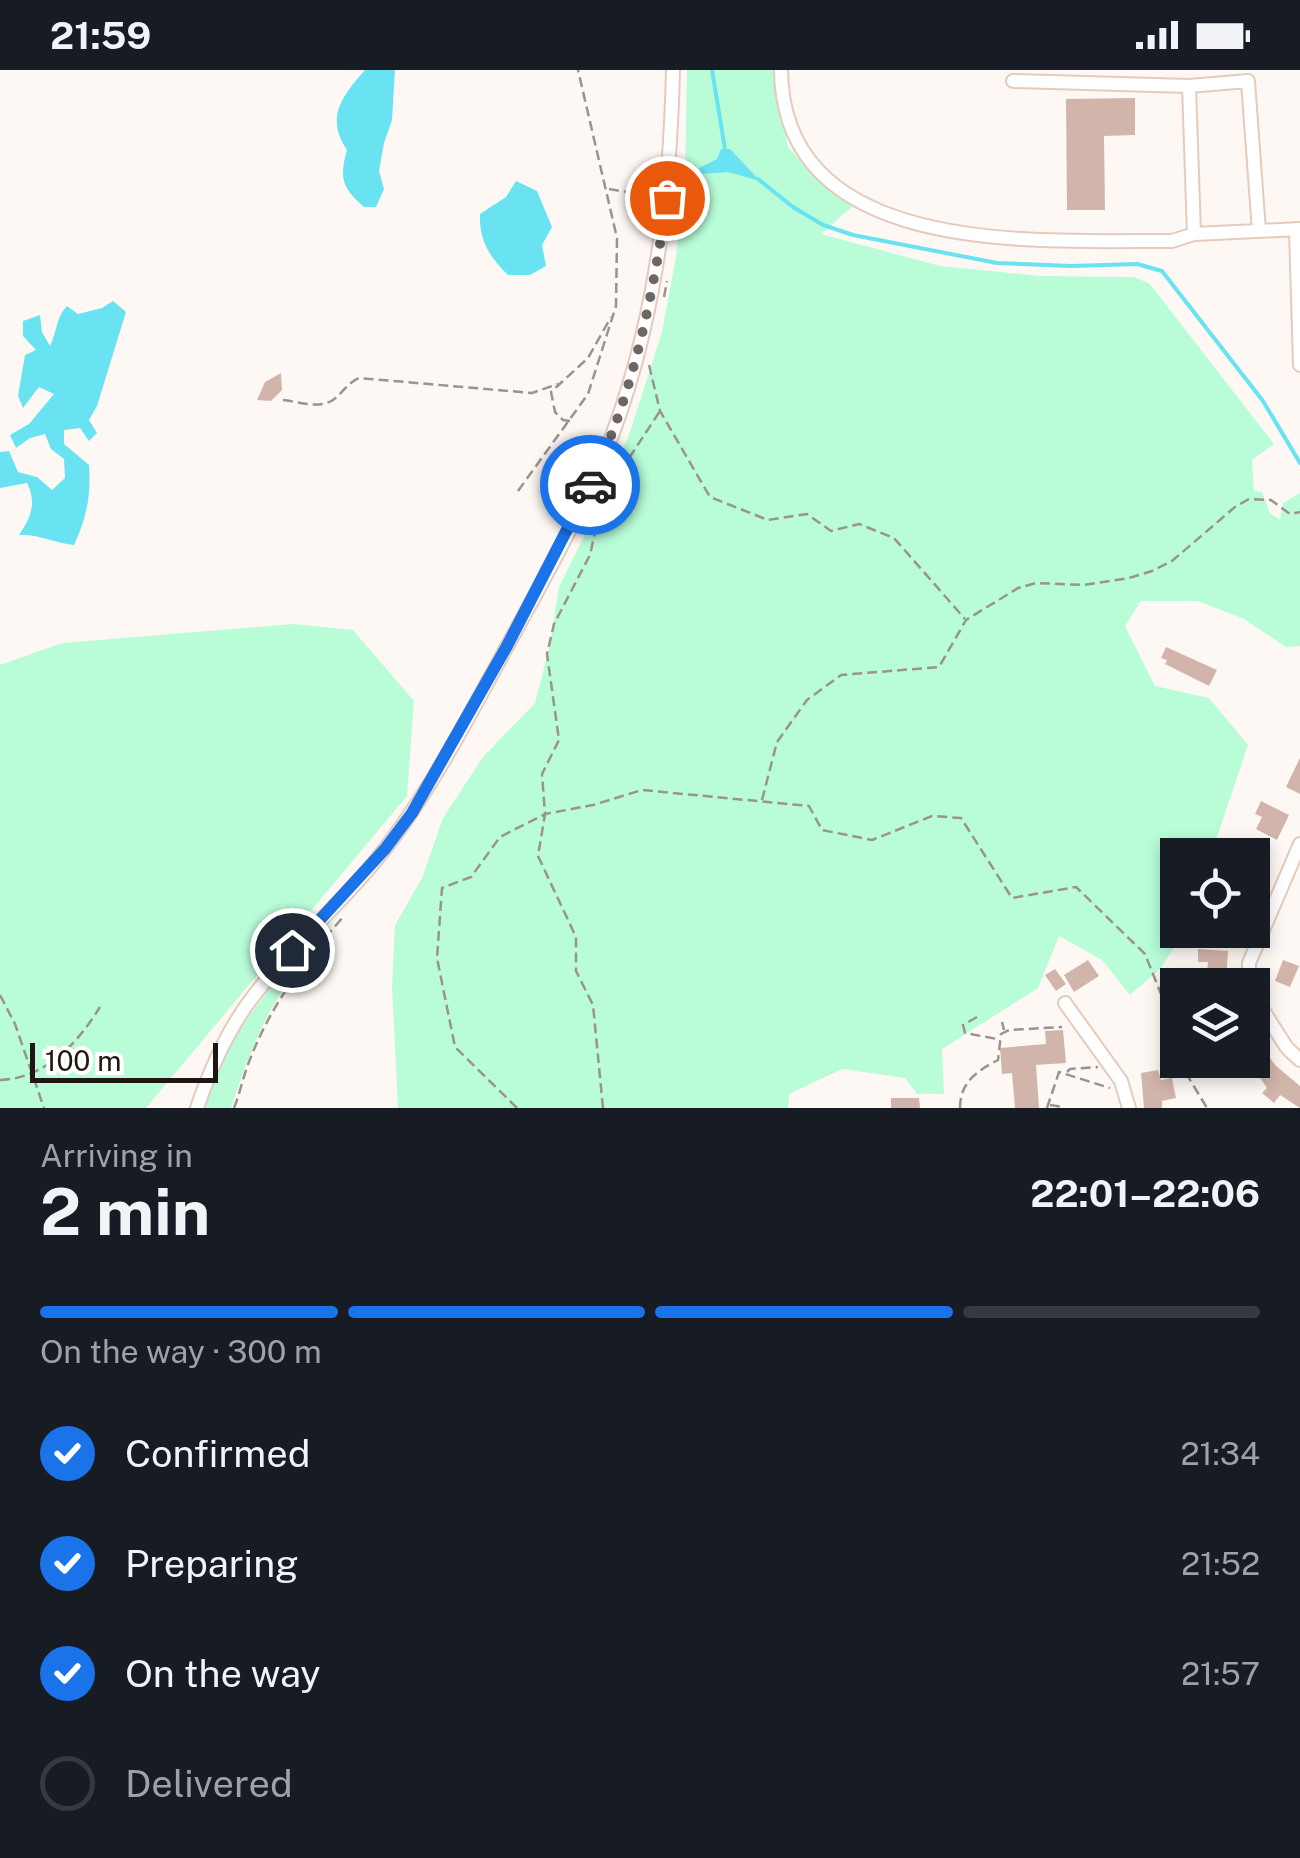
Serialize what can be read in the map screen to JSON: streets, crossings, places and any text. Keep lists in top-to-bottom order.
{
  "scale_bar": "100 m",
  "page": {
    "status": "21:59",
    "scale": "100 m",
    "heading": ["2 min", "Arriving in", "22:01–22:06"],
    "bar": "On the way · 300 m",
    "list": [
      ["Confirmed", "21:34"],
      ["Preparing", "21:52"],
      ["On the way", "21:57"],
      "Delivered"
    ]
  }
}
